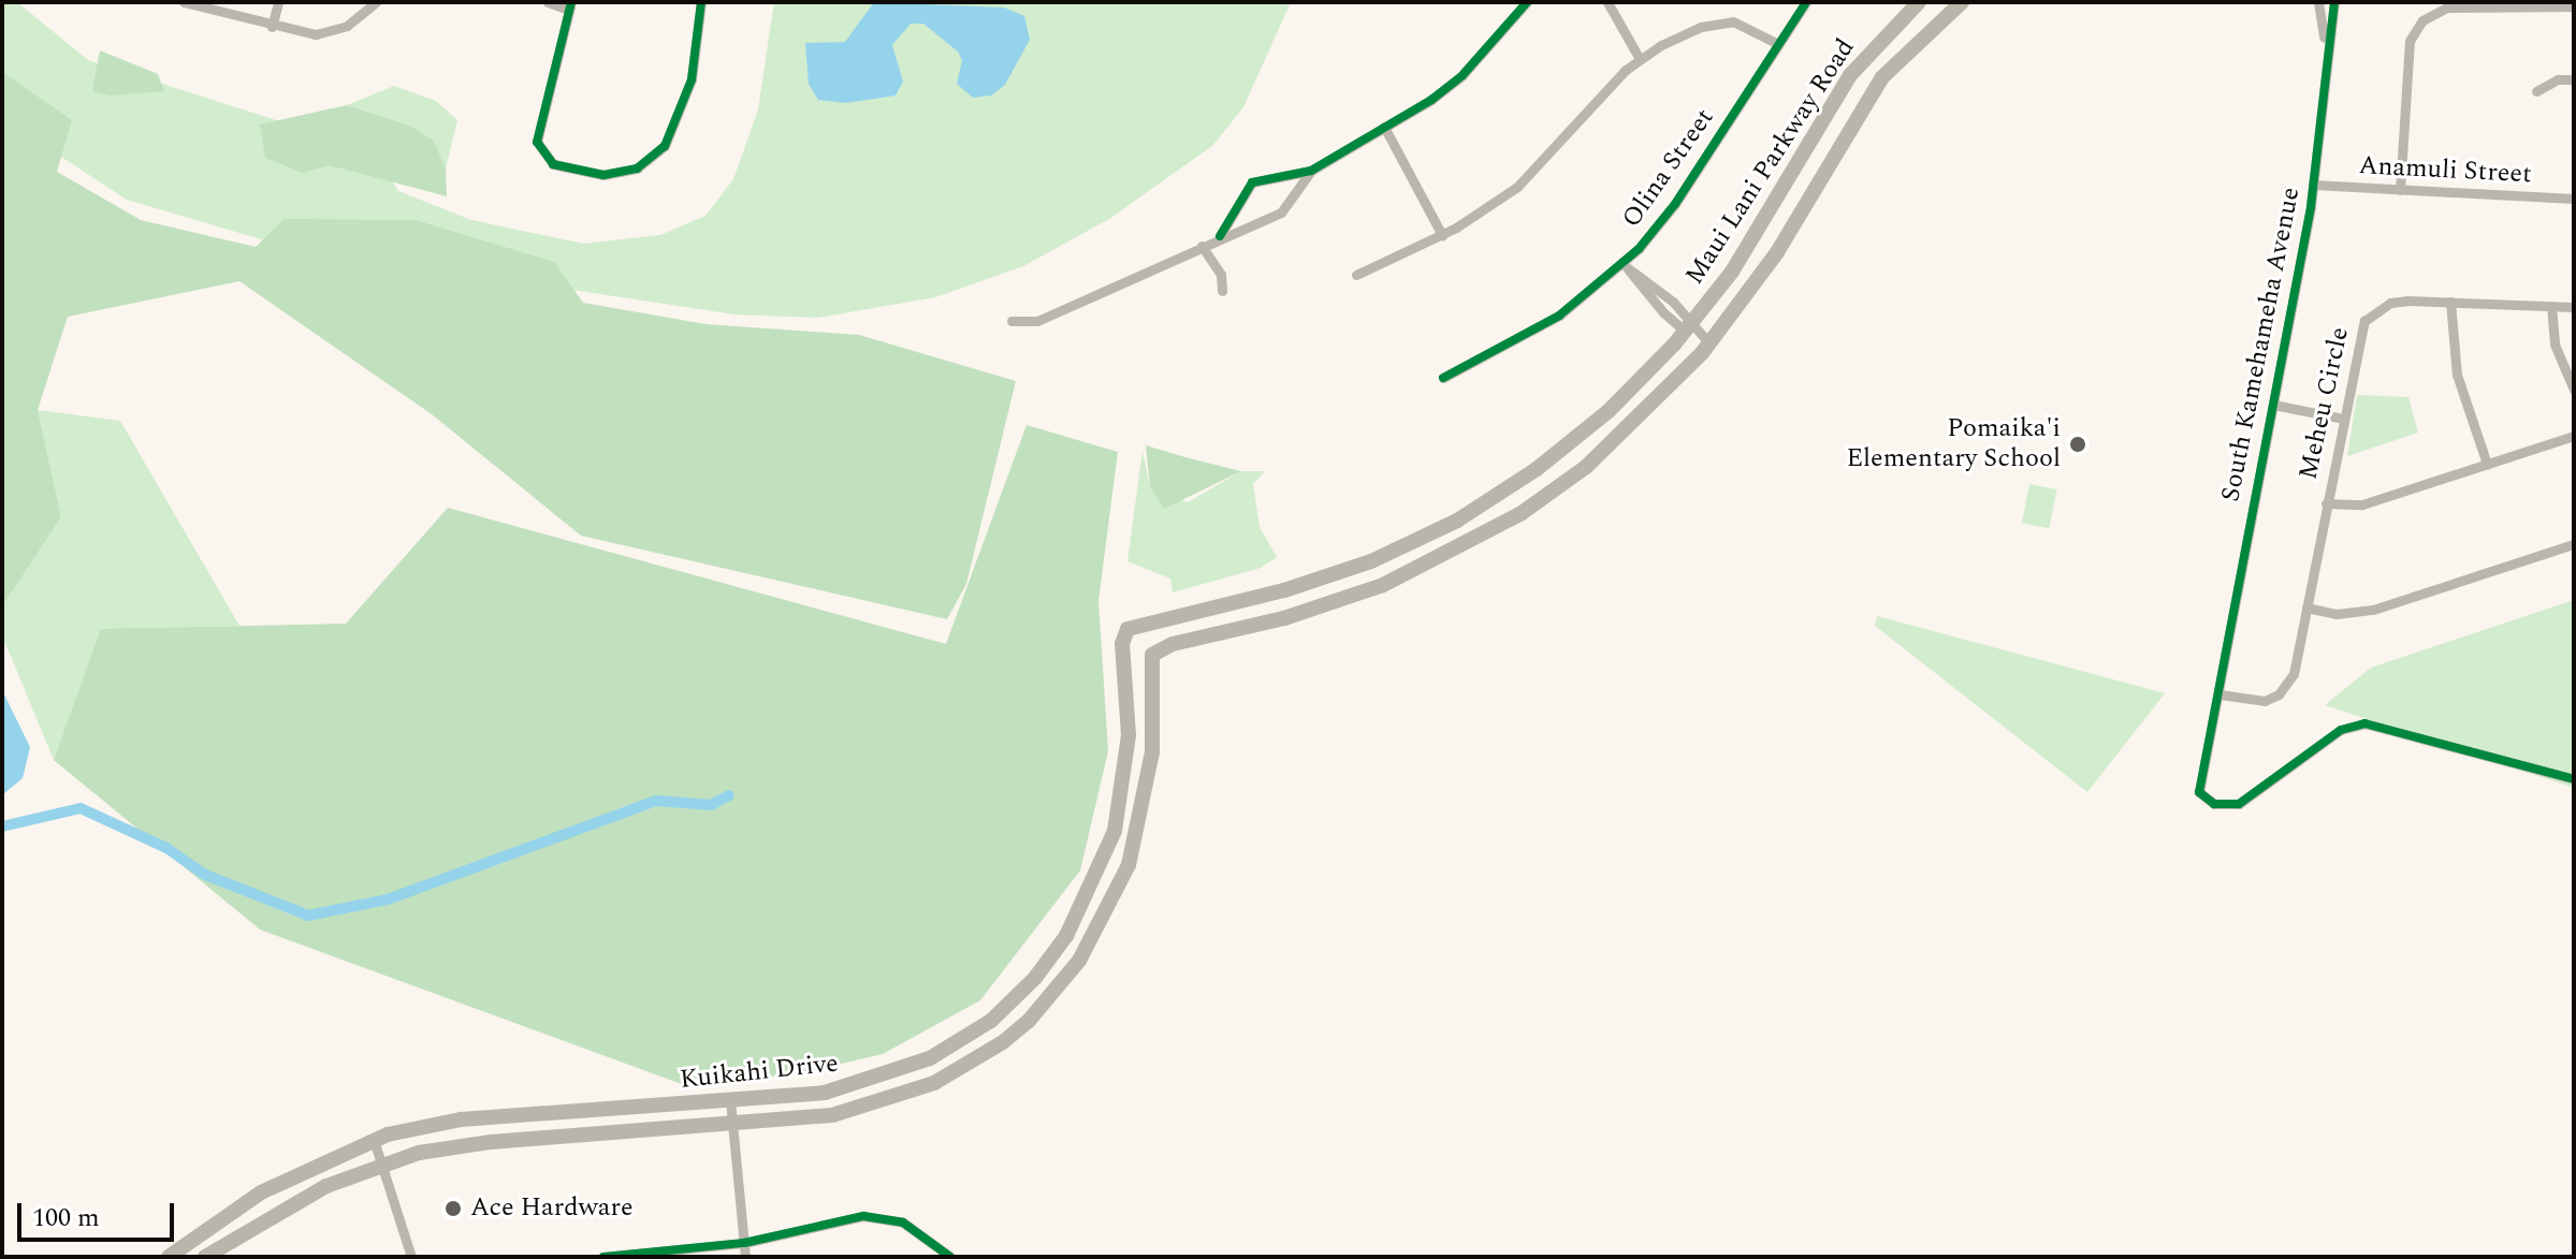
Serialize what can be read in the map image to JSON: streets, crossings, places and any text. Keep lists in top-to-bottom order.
{
  "streets": {
    "main road": ["Maui Lani Parkway Road", "Kuikahi Drive"],
    "street": [
      "Olina Street",
      "Anamuli Street",
      "South Kamehameha Avenue",
      "Meheu Circle"
    ]
  },
  "crossings": [
    ["Maui Lani Parkway Road", "Kuikahi Drive"],
    ["Anamuli Street", "South Kamehameha Avenue"],
    ["South Kamehameha Avenue", "Meheu Circle"]
  ],
  "places": ["Pomaika'i Elementary School", "Ace Hardware"],
  "scale_bar": "100 m"
}
